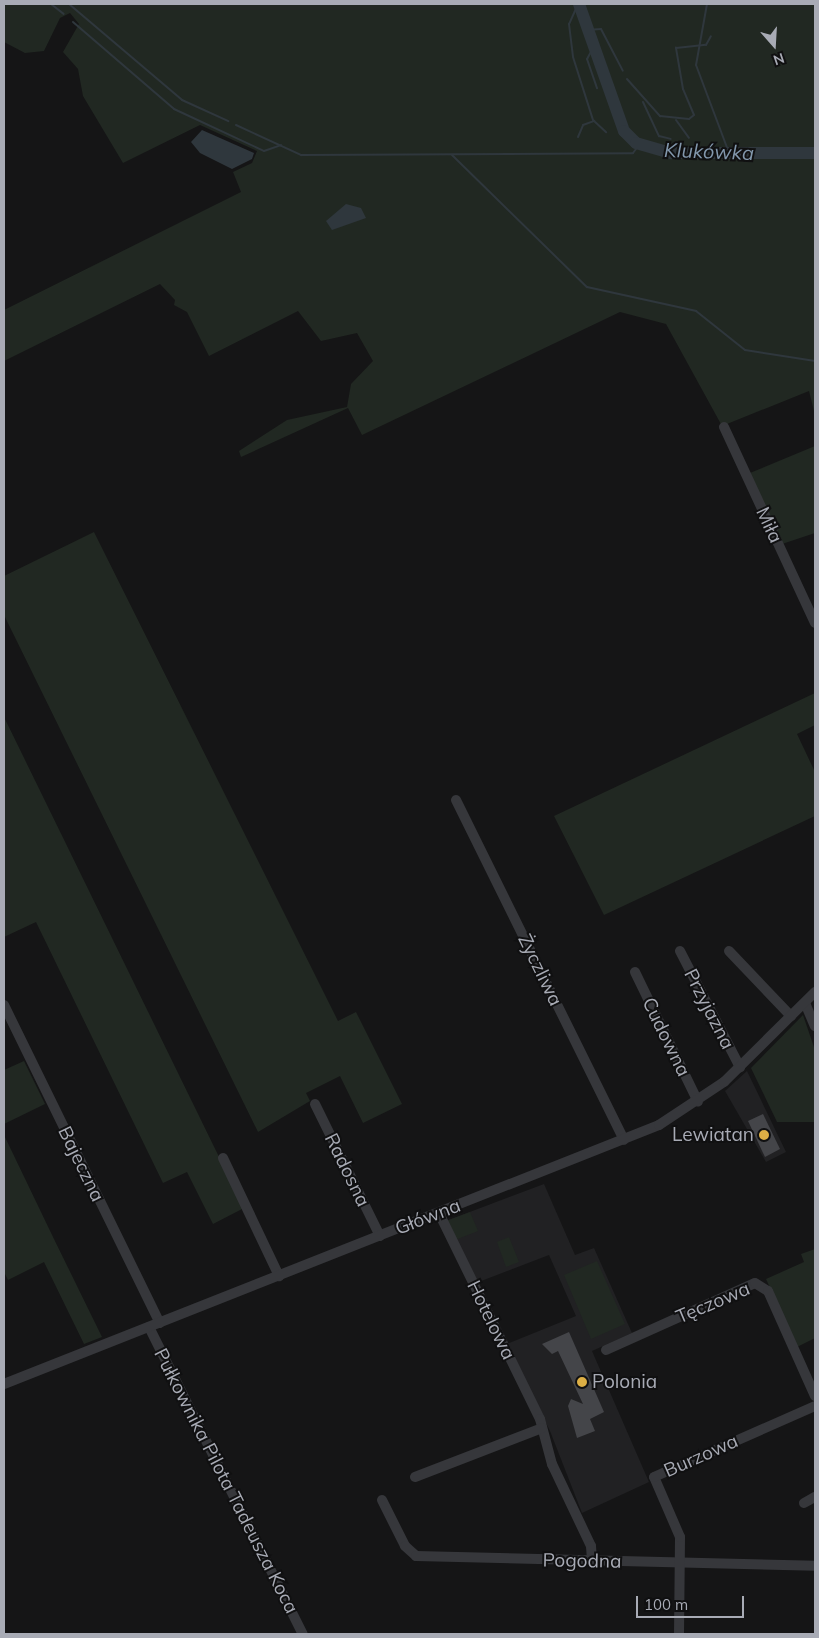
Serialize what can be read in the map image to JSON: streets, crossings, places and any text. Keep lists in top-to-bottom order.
{
  "streets": {
    "street": [
      "Miła",
      "Życzliwa",
      "Przyjazna",
      "Cudowna",
      "Bajeczna",
      "Radosna",
      "Główna",
      "Tęczowa",
      "Hotelowa",
      "Burzowa",
      "Pułkownika Pilota Tadeusza Koca",
      "Pogodna"
    ]
  },
  "crossings": [
    ["Życzliwa", "Główna"],
    ["Przyjazna", "Główna"],
    ["Cudowna", "Główna"],
    ["Bajeczna", "Główna"],
    ["Radosna", "Główna"],
    ["Główna", "Hotelowa"],
    ["Główna", "Pułkownika Pilota Tadeusza Koca"],
    ["Hotelowa", "Pogodna"],
    ["Burzowa", "Pogodna"]
  ],
  "water": ["Klukówka"],
  "places": ["Lewiatan", "Polonia"],
  "scale_bar": "100 m",
  "north": "bottom"
}
